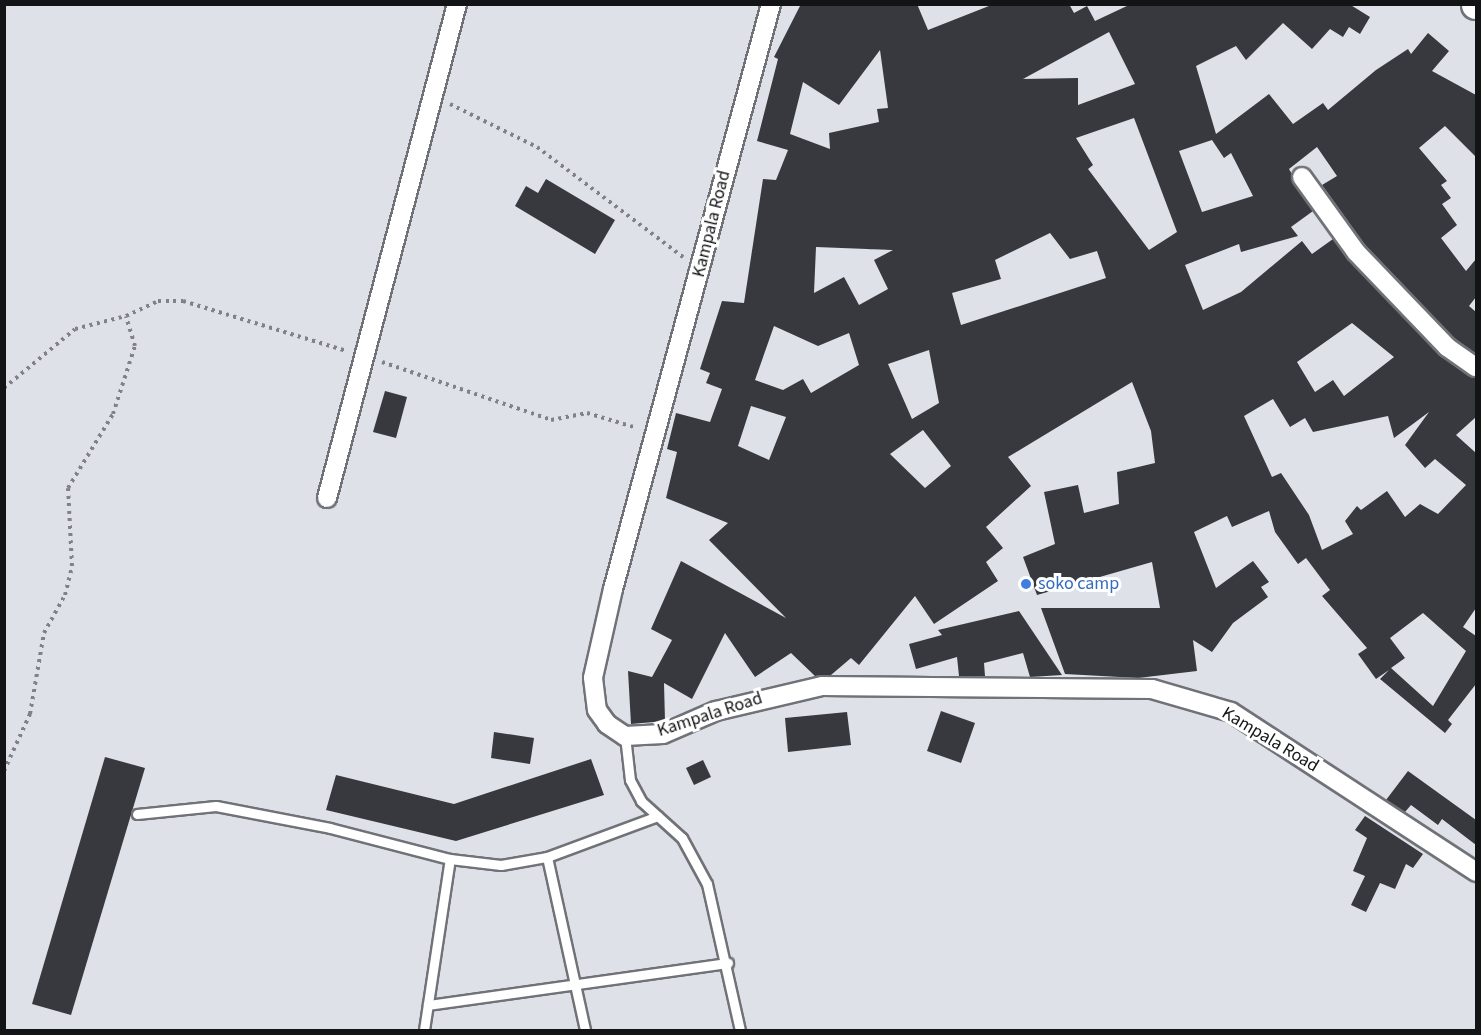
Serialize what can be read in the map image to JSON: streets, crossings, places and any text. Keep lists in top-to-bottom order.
{
  "streets": {
    "street": ["Kampala Road"]
  },
  "places": ["soko camp"]
}
